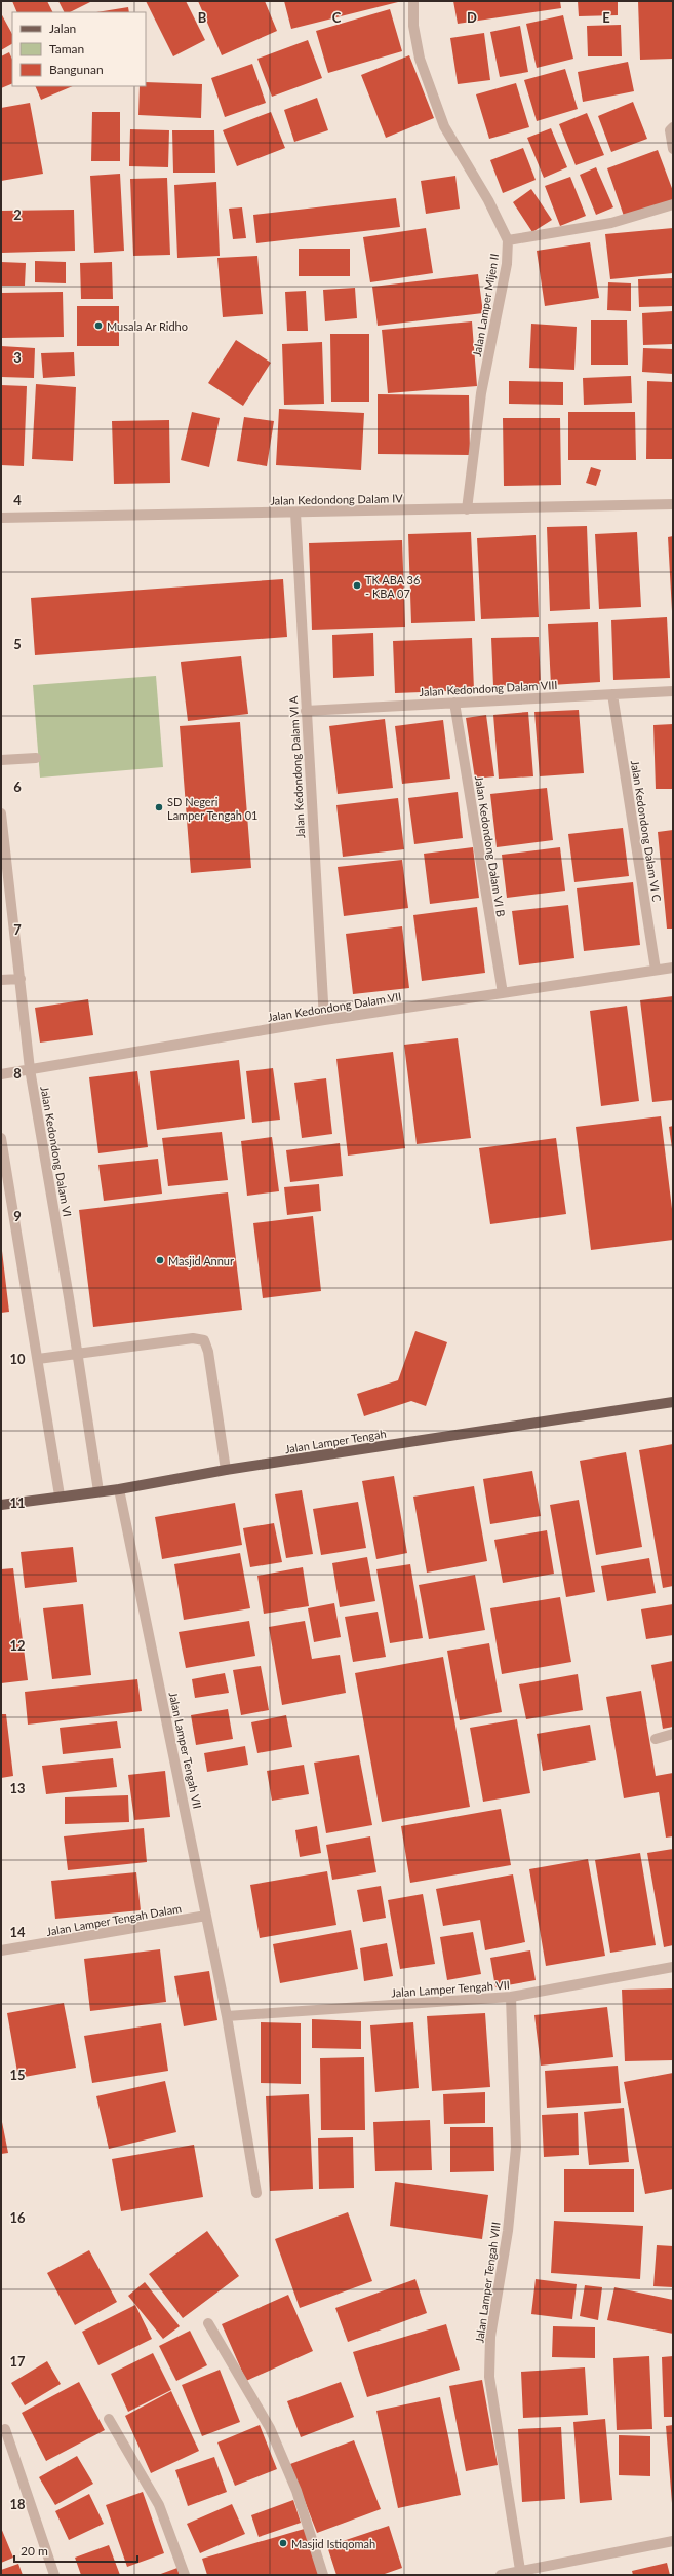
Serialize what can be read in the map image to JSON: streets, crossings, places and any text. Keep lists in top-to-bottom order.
{
  "streets": {
    "main road": ["Jalan Lamper Tengah"],
    "street": [
      "Jalan Lamper Mijen II",
      "Jalan Kedondong Dalam IV",
      "Jalan Kedondong Dalam VIII",
      "Jalan Kedondong Dalam VI A",
      "Jalan Kedondong Dalam VI C",
      "Jalan Kedondong Dalam VI B",
      "Jalan Kedondong Dalam VII",
      "Jalan Kedondong Dalam VI",
      "Jalan Lamper Tengah VII",
      "Jalan Lamper Tengah Dalam",
      "Jalan Lamper Tengah VIII"
    ]
  },
  "crossings": [
    ["Jalan Lamper Mijen II", "Jalan Kedondong Dalam IV"],
    ["Jalan Kedondong Dalam IV", "Jalan Kedondong Dalam VI A"],
    ["Jalan Kedondong Dalam VIII", "Jalan Kedondong Dalam VI A"],
    ["Jalan Kedondong Dalam VIII", "Jalan Kedondong Dalam VI C"],
    ["Jalan Kedondong Dalam VIII", "Jalan Kedondong Dalam VI B"],
    ["Jalan Kedondong Dalam VI A", "Jalan Kedondong Dalam VII"],
    ["Jalan Kedondong Dalam VI C", "Jalan Kedondong Dalam VII"],
    ["Jalan Kedondong Dalam VI B", "Jalan Kedondong Dalam VII"],
    ["Jalan Kedondong Dalam VII", "Jalan Kedondong Dalam VI"],
    ["Jalan Kedondong Dalam VI", "Jalan Lamper Tengah"],
    ["Jalan Lamper Tengah", "Jalan Lamper Tengah VII"],
    ["Jalan Lamper Tengah VII", "Jalan Lamper Tengah Dalam"],
    ["Jalan Lamper Tengah VII", "Jalan Lamper Tengah VIII"]
  ],
  "places": [
    "Musala Ar Ridho",
    "TK ABA 36 - KBA 07",
    "SD Negeri Lamper Tengah 01",
    "Masjid Annur",
    "Masjid Istiqomah"
  ],
  "legend": ["Jalan", "Taman", "Bangunan"],
  "scale_bar": "20 m",
  "grid": {
    "columns": [
      "B",
      "C",
      "D",
      "E"
    ],
    "rows": [
      "2",
      "3",
      "4",
      "5",
      "6",
      "7",
      "8",
      "9",
      "10",
      "11",
      "12",
      "13",
      "14",
      "15",
      "16",
      "17",
      "18"
    ]
  }
}
